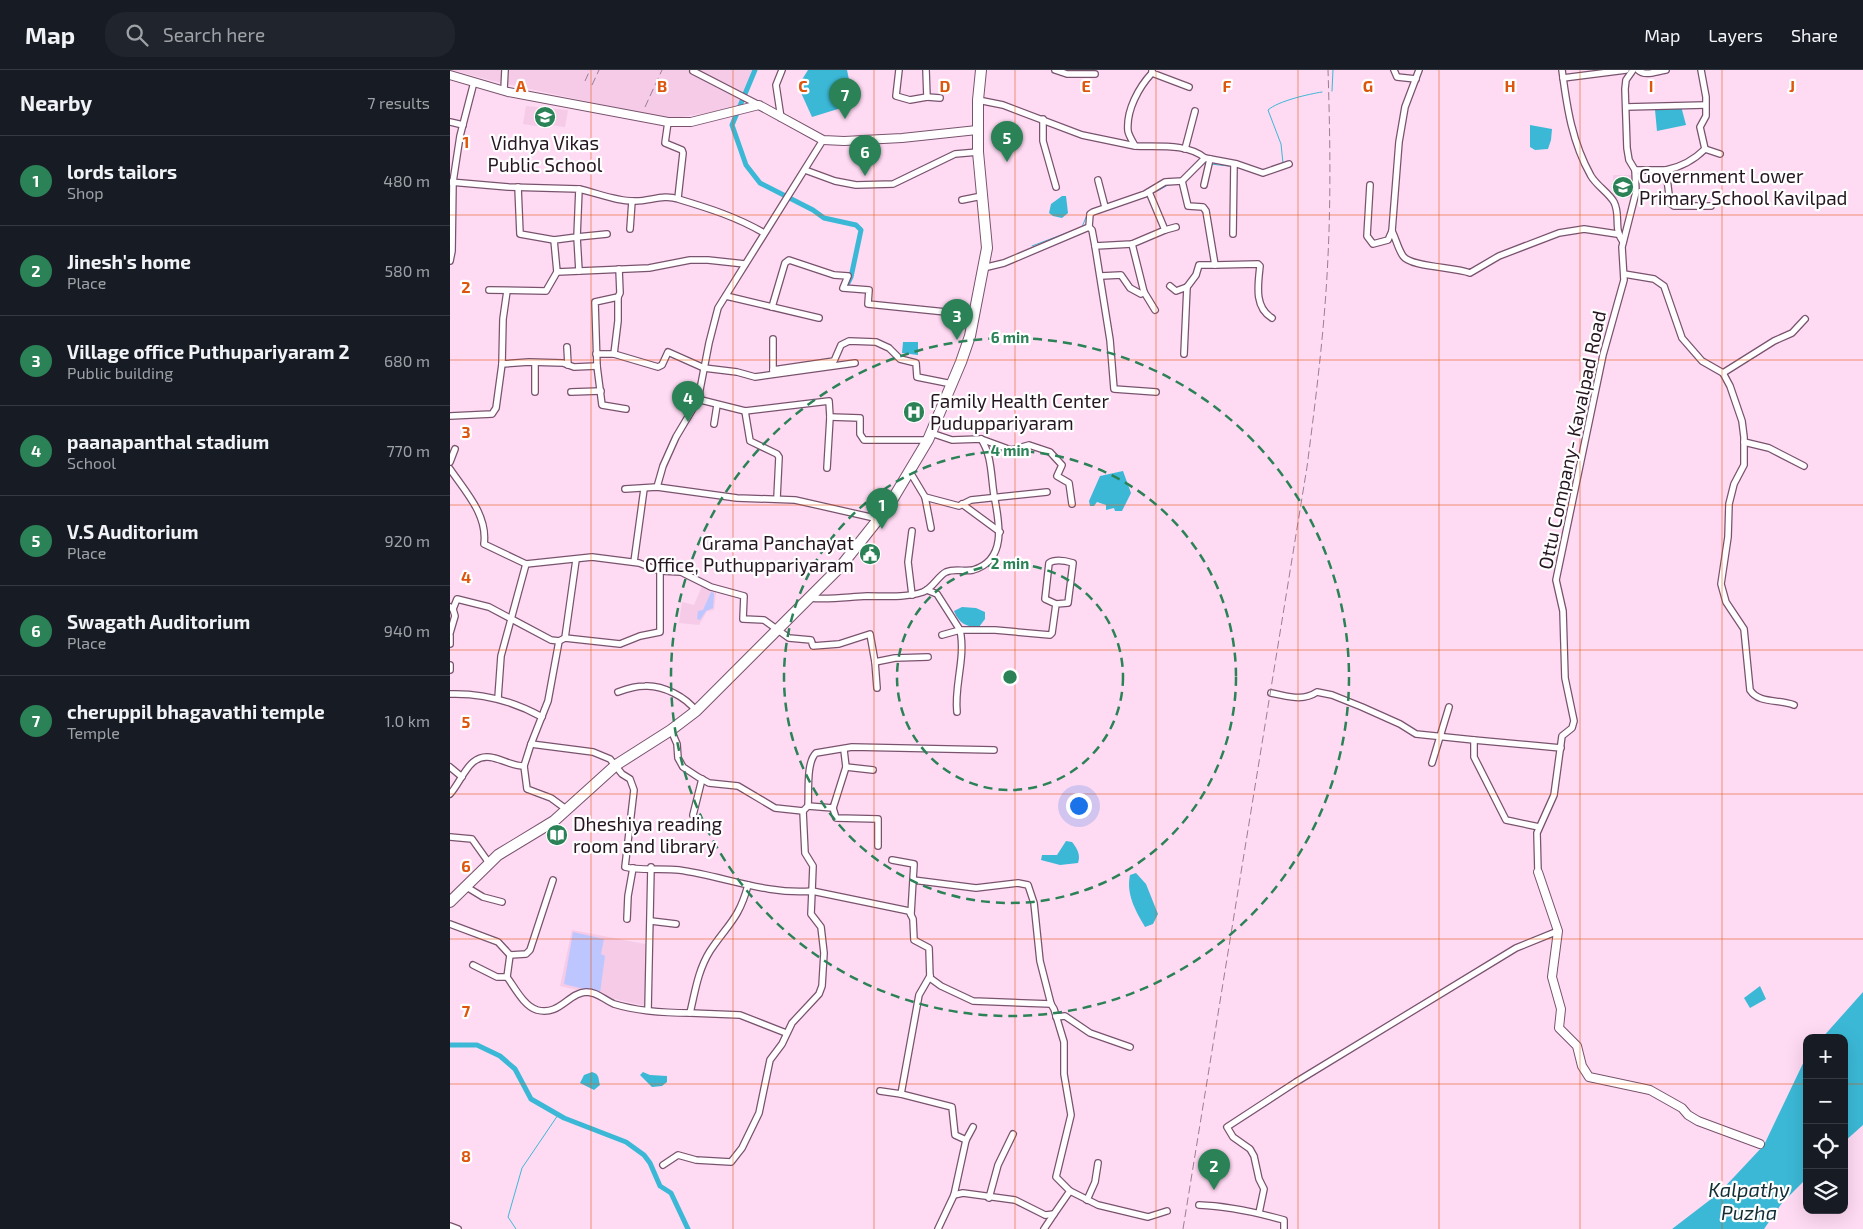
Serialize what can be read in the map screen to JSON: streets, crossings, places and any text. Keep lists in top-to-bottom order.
{
  "streets": {
    "street": ["Ottu Company- Kavalpad Road"]
  },
  "water": ["Kalpathy Puzha"],
  "places": {
    "school or university": ["Vidhya Vikas Public School", "Government Lower Primary School Kavilpad"],
    "hospital": ["Family Health Center Puduppariyaram"],
    "public building": ["Grama Panchayat Office, Puthuppariyaram"],
    "library": ["Dheshiya reading room and library"]
  },
  "page": {
    "header": "Map",
    "search": "Search here",
    "nav": ["Map", "Layers", "Share"],
    "heading": ["Nearby", "7 results"],
    "pins": [
      "7",
      "5",
      "6",
      "3",
      "4",
      "1",
      "2"
    ],
    "list": [
      {
        "mark": "1",
        "name": "lords tailors",
        "note": "Shop",
        "value": "480 m"
      },
      {
        "mark": "2",
        "name": "Jinesh's home",
        "note": "Place",
        "value": "580 m"
      },
      {
        "mark": "3",
        "name": "Village office Puthupariyaram 2",
        "note": "Public building",
        "value": "680 m"
      },
      {
        "mark": "4",
        "name": "paanapanthal stadium",
        "note": "School",
        "value": "770 m"
      },
      {
        "mark": "5",
        "name": "V.S Auditorium",
        "note": "Place",
        "value": "920 m"
      },
      {
        "mark": "6",
        "name": "Swagath Auditorium",
        "note": "Place",
        "value": "940 m"
      },
      {
        "mark": "7",
        "name": "cheruppil bhagavathi temple",
        "note": "Temple",
        "value": "1.0 km"
      }
    ],
    "map_buttons": ["+", "−"]
  },
  "grid": {
    "columns": [
      "A",
      "B",
      "C",
      "D",
      "E",
      "F",
      "G",
      "H",
      "I",
      "J"
    ],
    "rows": [
      "1",
      "2",
      "3",
      "4",
      "5",
      "6",
      "7",
      "8"
    ]
  },
  "rings": ["6 min", "4 min", "2 min"]
}
